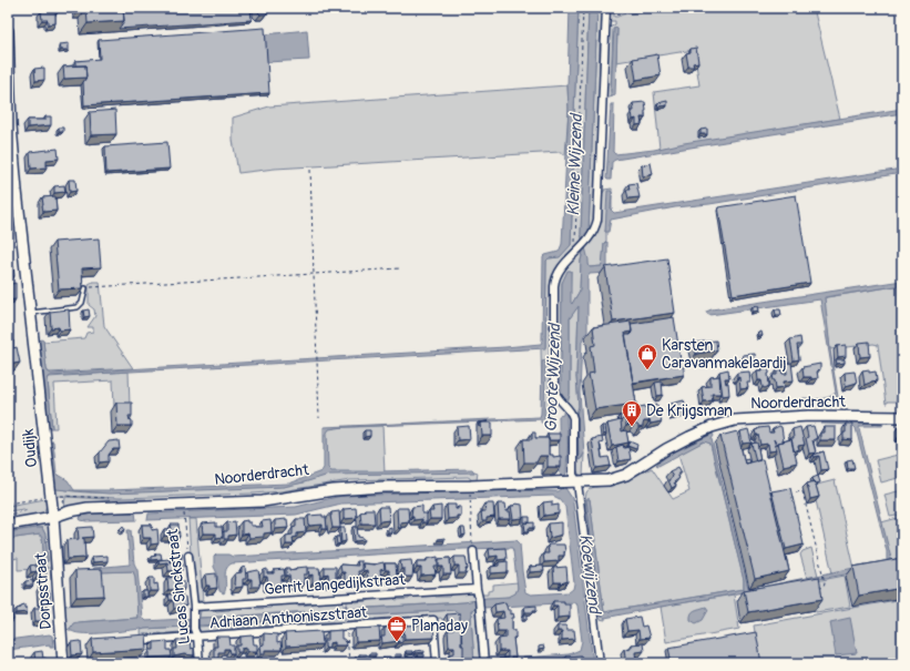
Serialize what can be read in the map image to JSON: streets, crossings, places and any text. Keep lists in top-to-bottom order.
{
  "streets": {
    "street": [
      "Noorderdracht",
      "Oudijk",
      "Gerrit Langedijkstraat",
      "Lucas Sinckstraat",
      "Dorpsstraat",
      "Adriaan Anthoniszstraat"
    ]
  },
  "crossings": [
    ["Noorderdracht", "Oudijk"],
    ["Noorderdracht", "Dorpsstraat"],
    ["Oudijk", "Dorpsstraat"],
    ["Gerrit Langedijkstraat", "Lucas Sinckstraat"],
    ["Lucas Sinckstraat", "Adriaan Anthoniszstraat"]
  ],
  "water": ["Kleine Wijzend", "Groote Wijzend", "Koewijzend"],
  "places": {
    "shop": ["Karsten Caravanmakelaardij"],
    "building": ["De Krijgsman"],
    "office": ["Planaday"]
  }
}
